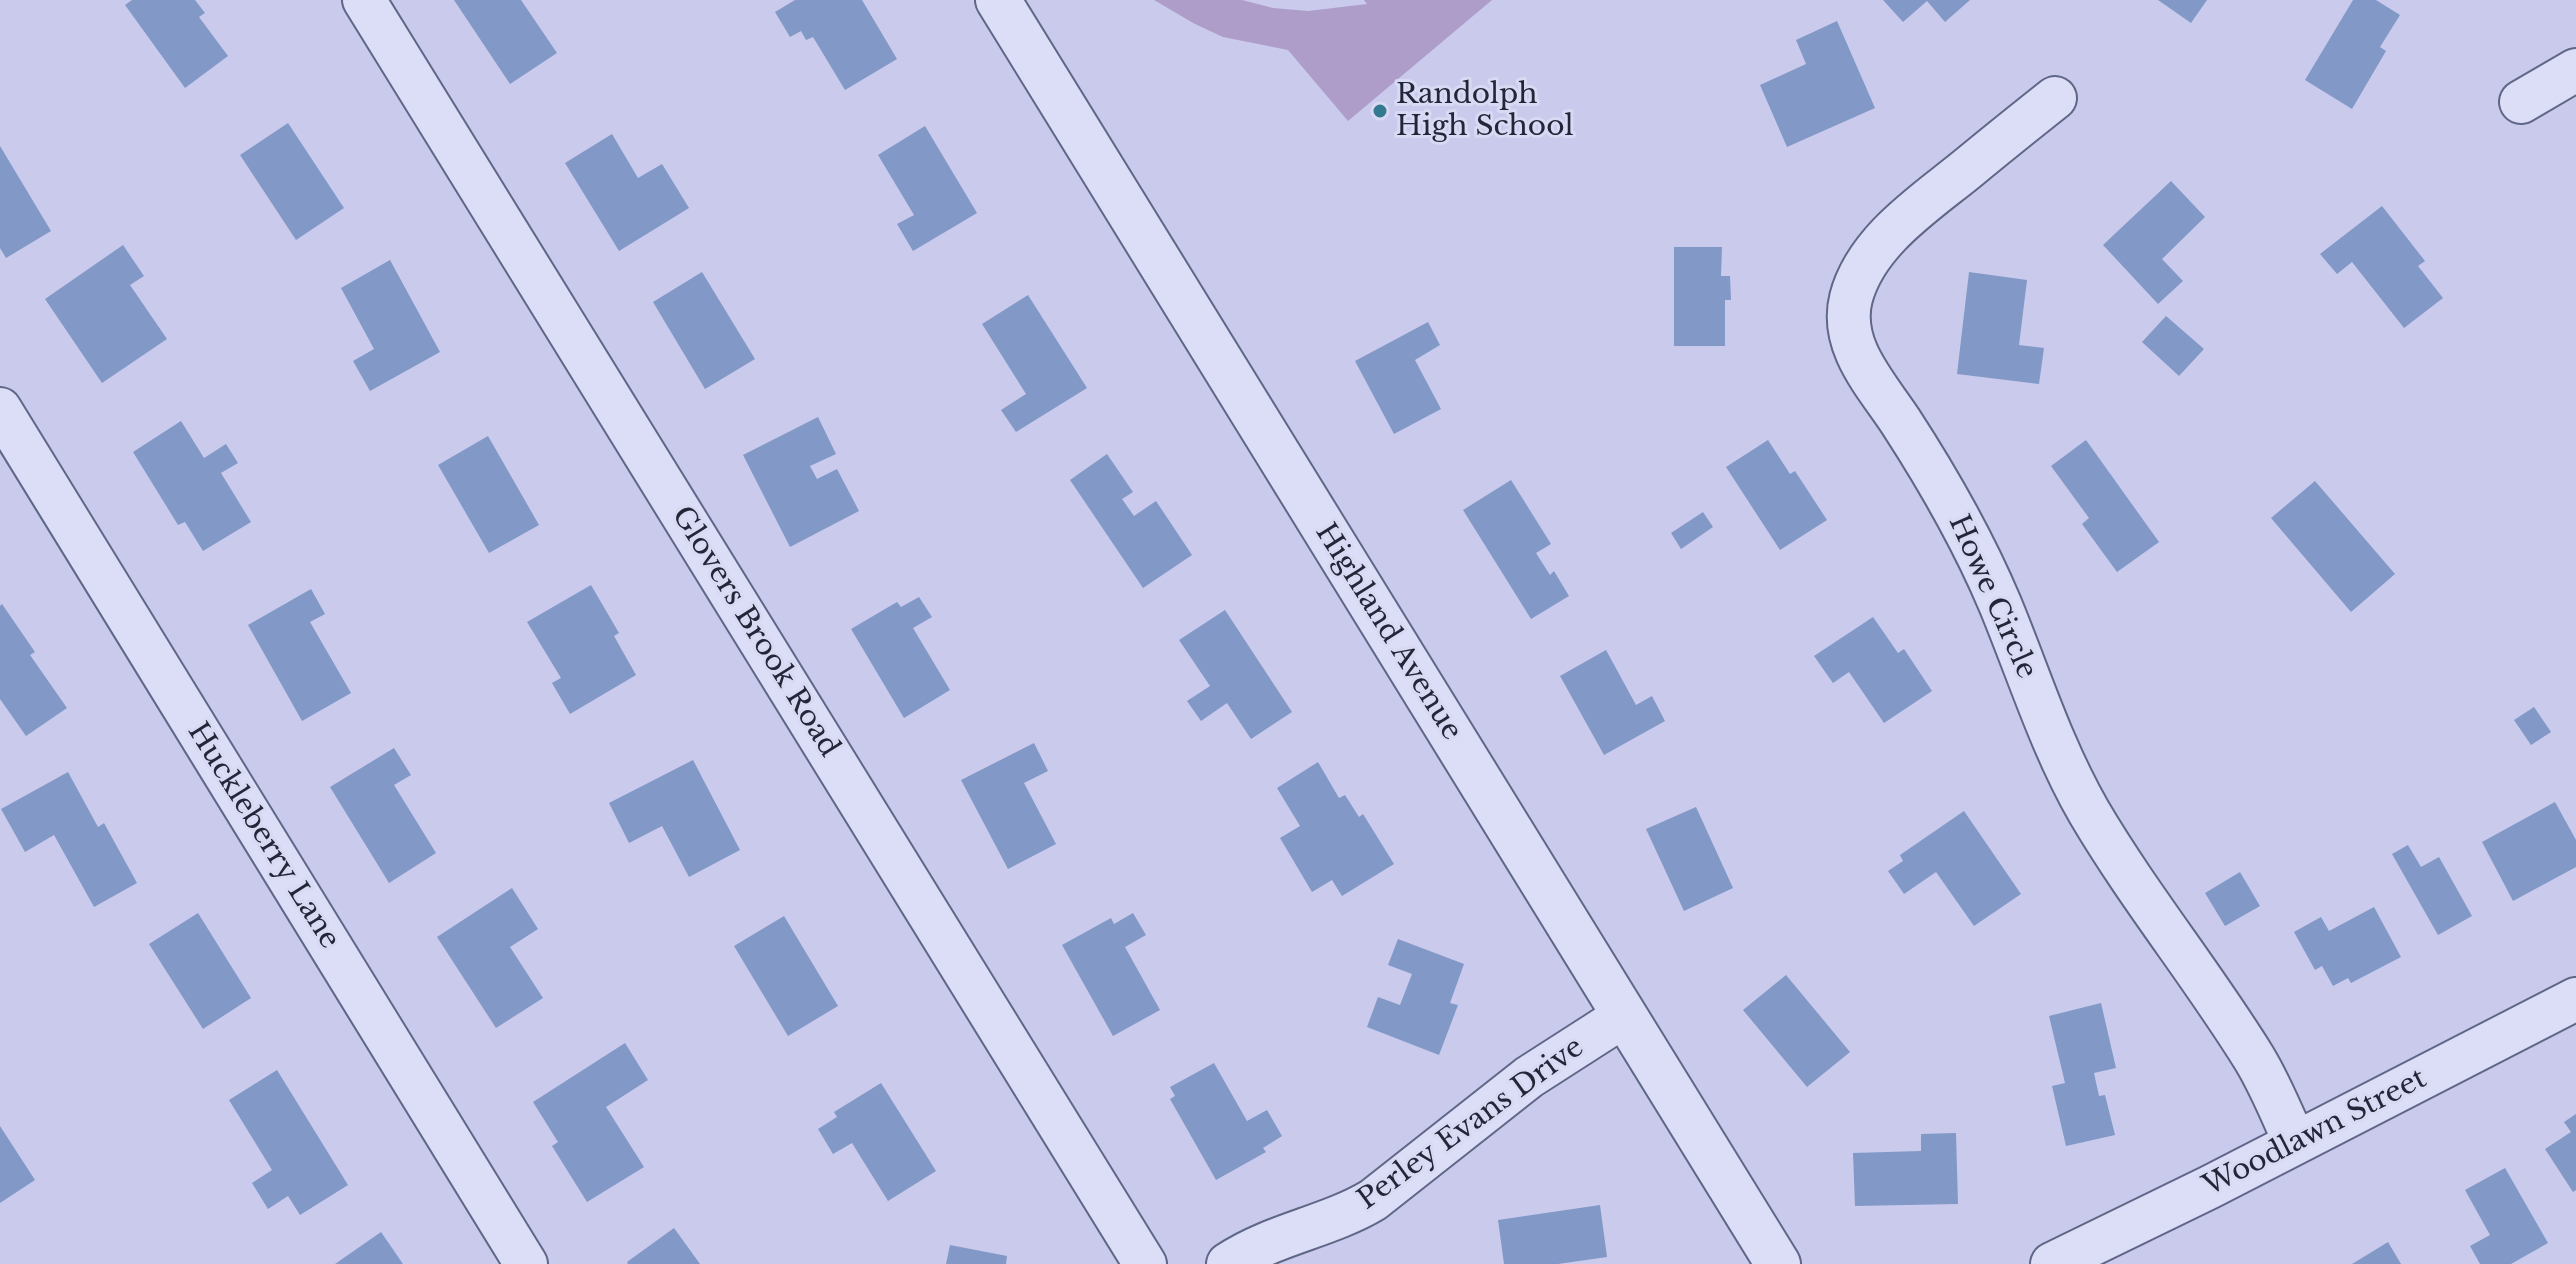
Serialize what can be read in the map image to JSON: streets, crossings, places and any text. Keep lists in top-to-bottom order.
{
  "streets": {
    "street": [
      "Howe Circle",
      "Glovers Brook Road",
      "Highland Avenue",
      "Huckleberry Lane",
      "Perley Evans Drive",
      "Woodlawn Street"
    ]
  },
  "crossings": [
    ["Howe Circle", "Woodlawn Street"],
    ["Highland Avenue", "Perley Evans Drive"]
  ],
  "places": ["Randolph High School"]
}
